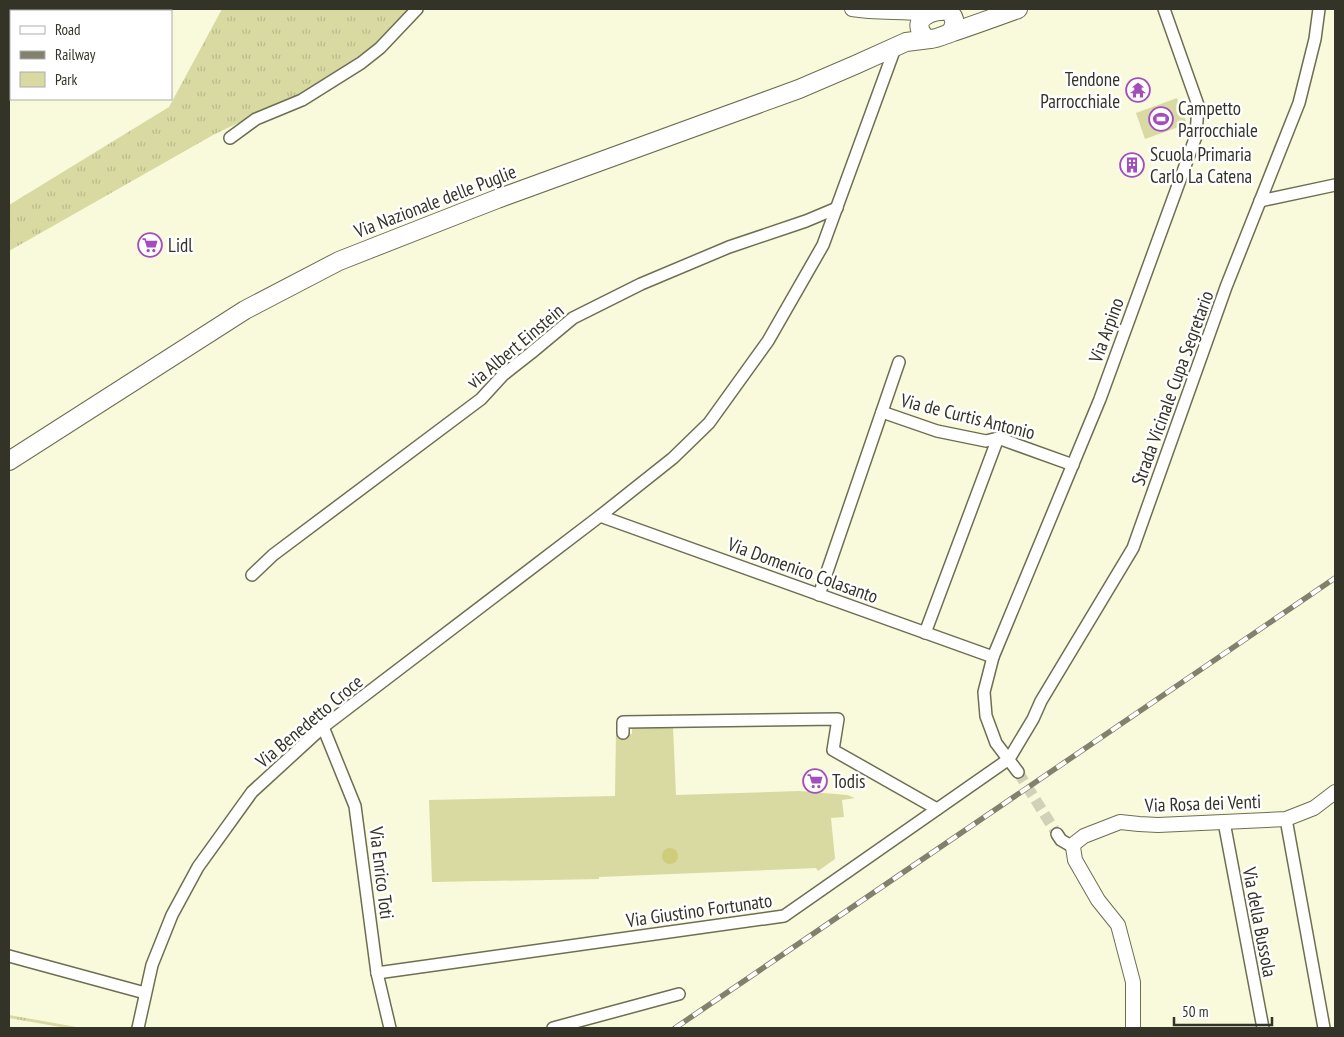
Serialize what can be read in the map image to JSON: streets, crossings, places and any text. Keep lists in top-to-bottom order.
{
  "streets": {
    "main road": ["Via Nazionale delle Puglie"],
    "street": [
      "Via Arpino",
      "via Albert Einstein",
      "Strada Vicinale Cupa Segretario",
      "Via de Curtis Antonio",
      "Via Domenico Colasanto",
      "Via Benedetto Croce",
      "Via Rosa dei Venti",
      "Via Enrico Toti",
      "Via Giustino Fortunato",
      "Via della Bussola"
    ]
  },
  "crossings": [
    ["Via Nazionale delle Puglie", "Via Benedetto Croce"],
    ["Via Arpino", "Strada Vicinale Cupa Segretario"],
    ["Via Arpino", "Via de Curtis Antonio"],
    ["Via Arpino", "Via Domenico Colasanto"],
    ["Via Arpino", "Via Giustino Fortunato"],
    ["via Albert Einstein", "Via Benedetto Croce"],
    ["Strada Vicinale Cupa Segretario", "Via Giustino Fortunato"],
    ["Via Domenico Colasanto", "Via Benedetto Croce"],
    ["Via Benedetto Croce", "Via Enrico Toti"],
    ["Via Rosa dei Venti", "Via della Bussola"],
    ["Via Enrico Toti", "Via Giustino Fortunato"]
  ],
  "places": {
    "temple": ["Tendone Parrocchiale"],
    "sports": ["Campetto Parrocchiale"],
    "building": ["Scuola Primaria Carlo La Catena"],
    "supermarket": ["Lidl", "Todis"]
  },
  "legend": ["Road", "Railway", "Park"],
  "scale_bar": "50 m"
}
